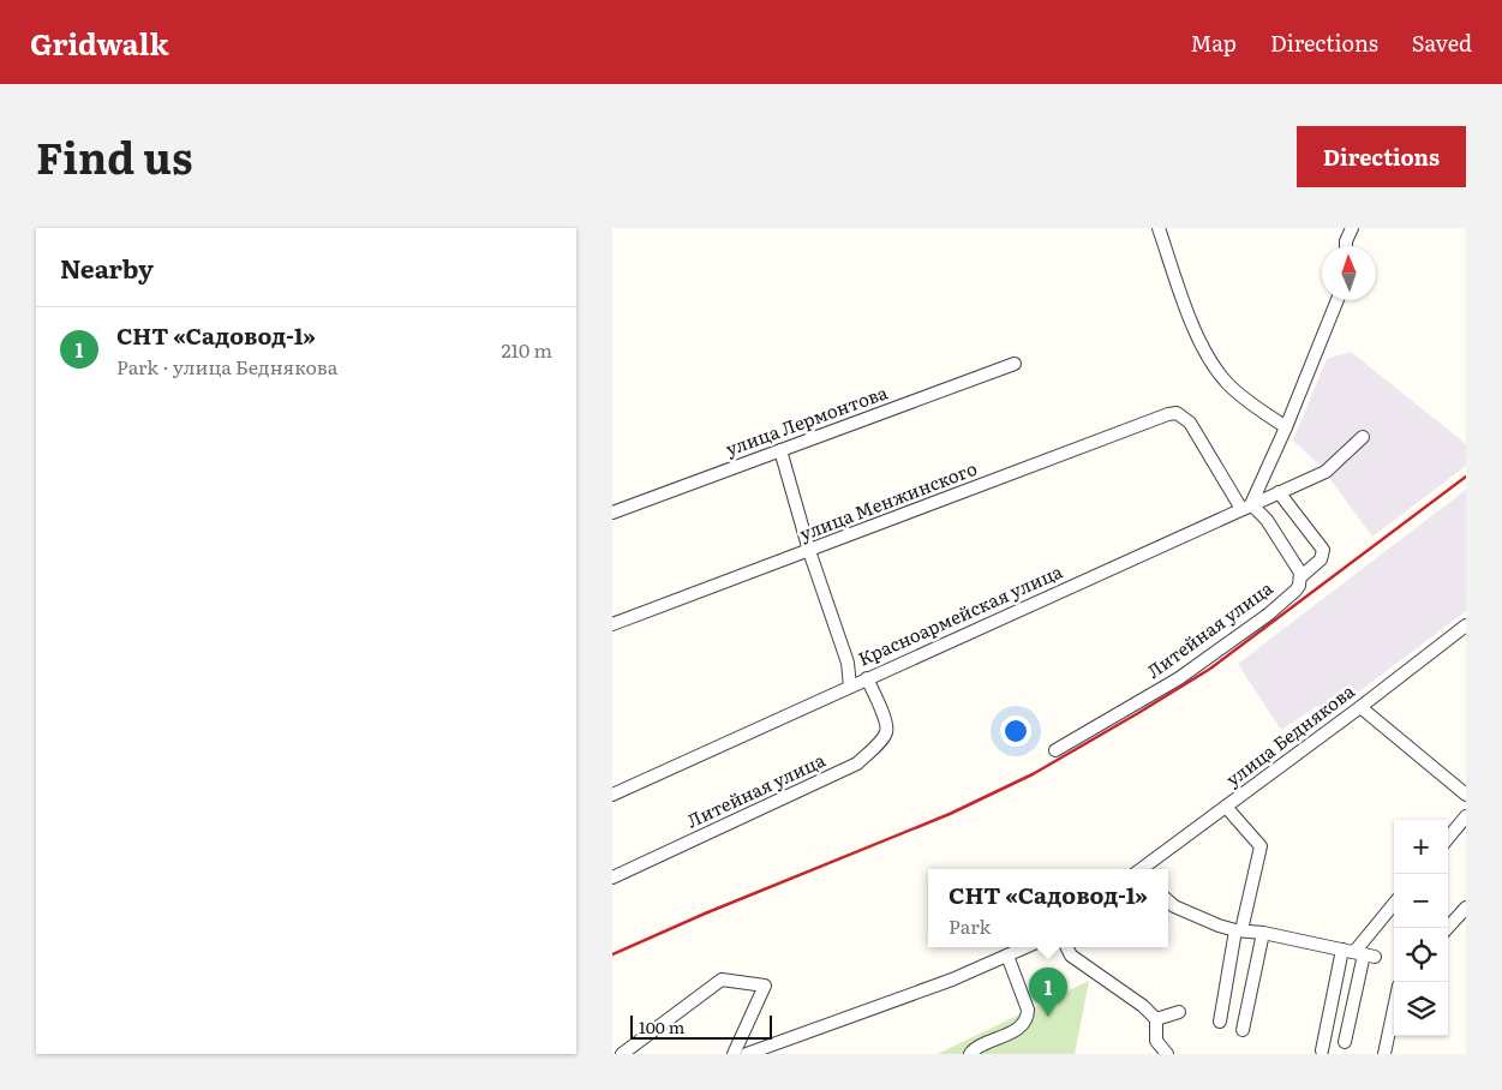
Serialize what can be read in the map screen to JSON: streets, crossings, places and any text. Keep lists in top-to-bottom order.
{
  "streets": {
    "street": [
      "улица Лермонтова",
      "улица Менжинского",
      "Красноармейская улица",
      "Литейная улица",
      "улица Беднякова"
    ]
  },
  "crossings": [
    ["улица Менжинского", "Красноармейская улица"],
    ["Красноармейская улица", "Литейная улица"]
  ],
  "scale_bar": "100 m",
  "north": "top",
  "page": {
    "header": "Gridwalk",
    "nav": ["Map", "Directions", "Saved"],
    "title": "Find us",
    "buttons": "Directions",
    "heading": "Nearby",
    "list": [
      {
        "mark": "1",
        "name": "СНТ «Садовод-1»",
        "note": "Park · улица Беднякова",
        "value": "210 m"
      }
    ],
    "map_buttons": ["+", "−"],
    "popup": ["СНТ «Садовод-1»", "Park"],
    "pins": "1",
    "scale": "100 m"
  }
}
